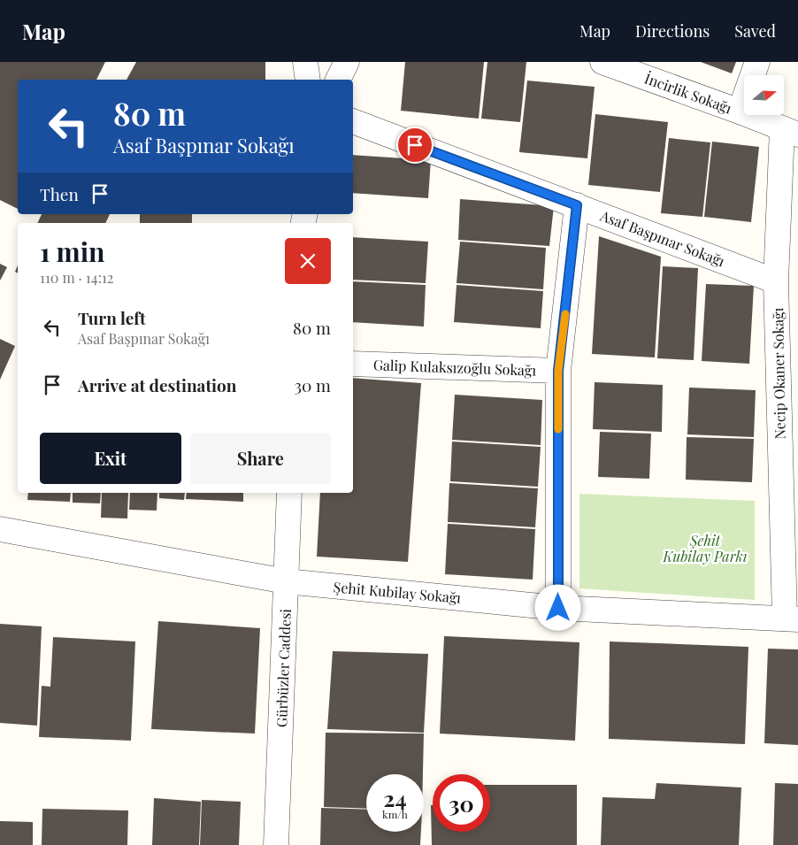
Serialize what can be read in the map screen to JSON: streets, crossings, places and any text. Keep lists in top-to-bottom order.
{
  "streets": {
    "street": [
      "İncirlik Sokağı",
      "Asaf Başpınar Sokağı",
      "Galip Kulaksızoğlu Sokağı",
      "Necip Okaner Sokağı",
      "Şehit Kubilay Sokağı",
      "Gürbüzler Caddesi"
    ]
  },
  "crossings": [
    ["İncirlik Sokağı", "Necip Okaner Sokağı"],
    ["Asaf Başpınar Sokağı", "Necip Okaner Sokağı"],
    ["Necip Okaner Sokağı", "Şehit Kubilay Sokağı"],
    ["Şehit Kubilay Sokağı", "Gürbüzler Caddesi"]
  ],
  "parks": ["Şehit Kubilay Parkı"],
  "north": "right",
  "page": {
    "header": "Map",
    "nav": ["Map", "Directions", "Saved"],
    "turn": ["80 m", "Asaf Başpınar Sokağı"],
    "then": "Then",
    "heading": ["1 min", "110 m · 14:12"],
    "list": [
      {
        "name": "Turn left",
        "note": "Asaf Başpınar Sokağı",
        "value": "80 m"
      },
      {
        "name": "Arrive at destination",
        "value": "30 m"
      }
    ],
    "buttons": ["Exit", "Share"],
    "speed": "24 km/h",
    "limit": "30"
  }
}
